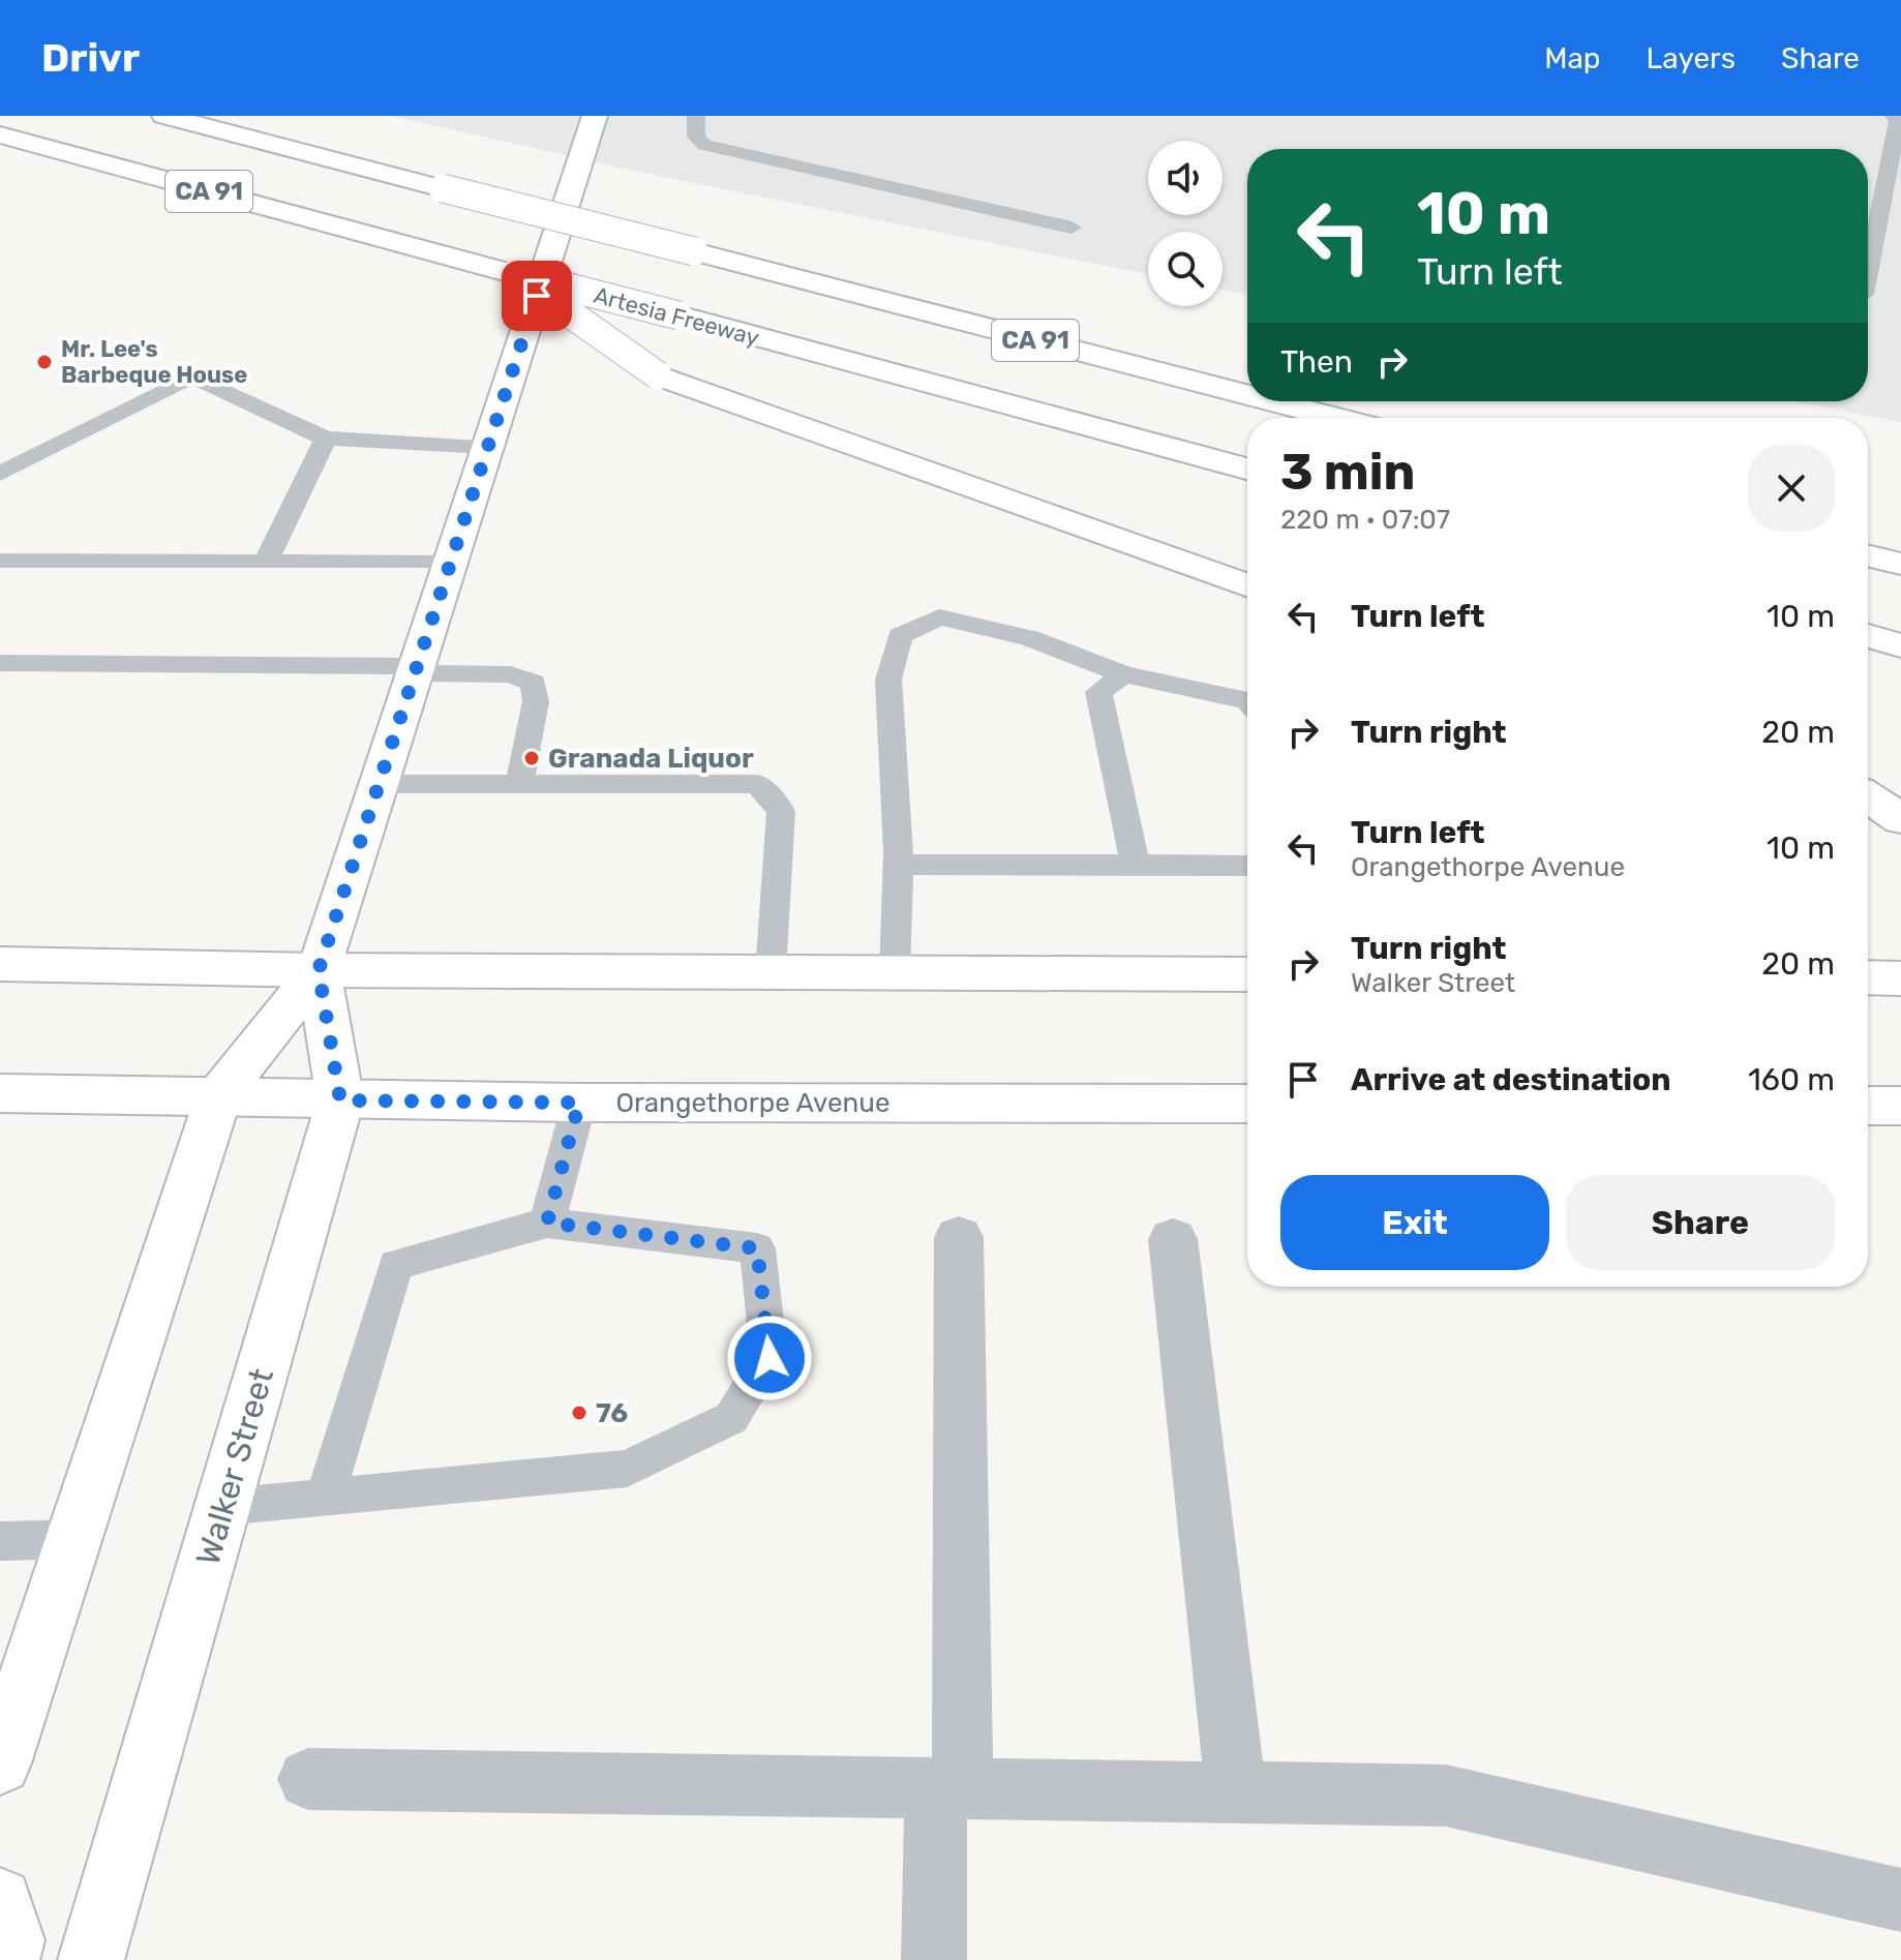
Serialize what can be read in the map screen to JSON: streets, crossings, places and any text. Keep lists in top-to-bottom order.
{
  "streets": {
    "main road": [
      "CA 91",
      "Artesia Freeway",
      "Orangethorpe Avenue",
      "Walker Street"
    ]
  },
  "crossings": [
    ["Orangethorpe Avenue", "Walker Street"]
  ],
  "places": ["Mr. Lee's Barbeque House", "Granada Liquor", "76"],
  "page": {
    "header": "Drivr",
    "nav": ["Map", "Layers", "Share"],
    "turn": ["10 m", "Turn left"],
    "then": "Then",
    "heading": ["3 min", "220 m · 07:07"],
    "list": [
      {
        "name": "Turn left",
        "value": "10 m"
      },
      {
        "name": "Turn right",
        "value": "20 m"
      },
      {
        "name": "Turn left",
        "note": "Orangethorpe Avenue",
        "value": "10 m"
      },
      {
        "name": "Turn right",
        "note": "Walker Street",
        "value": "20 m"
      },
      {
        "name": "Arrive at destination",
        "value": "160 m"
      }
    ],
    "buttons": ["Exit", "Share"]
  }
}
